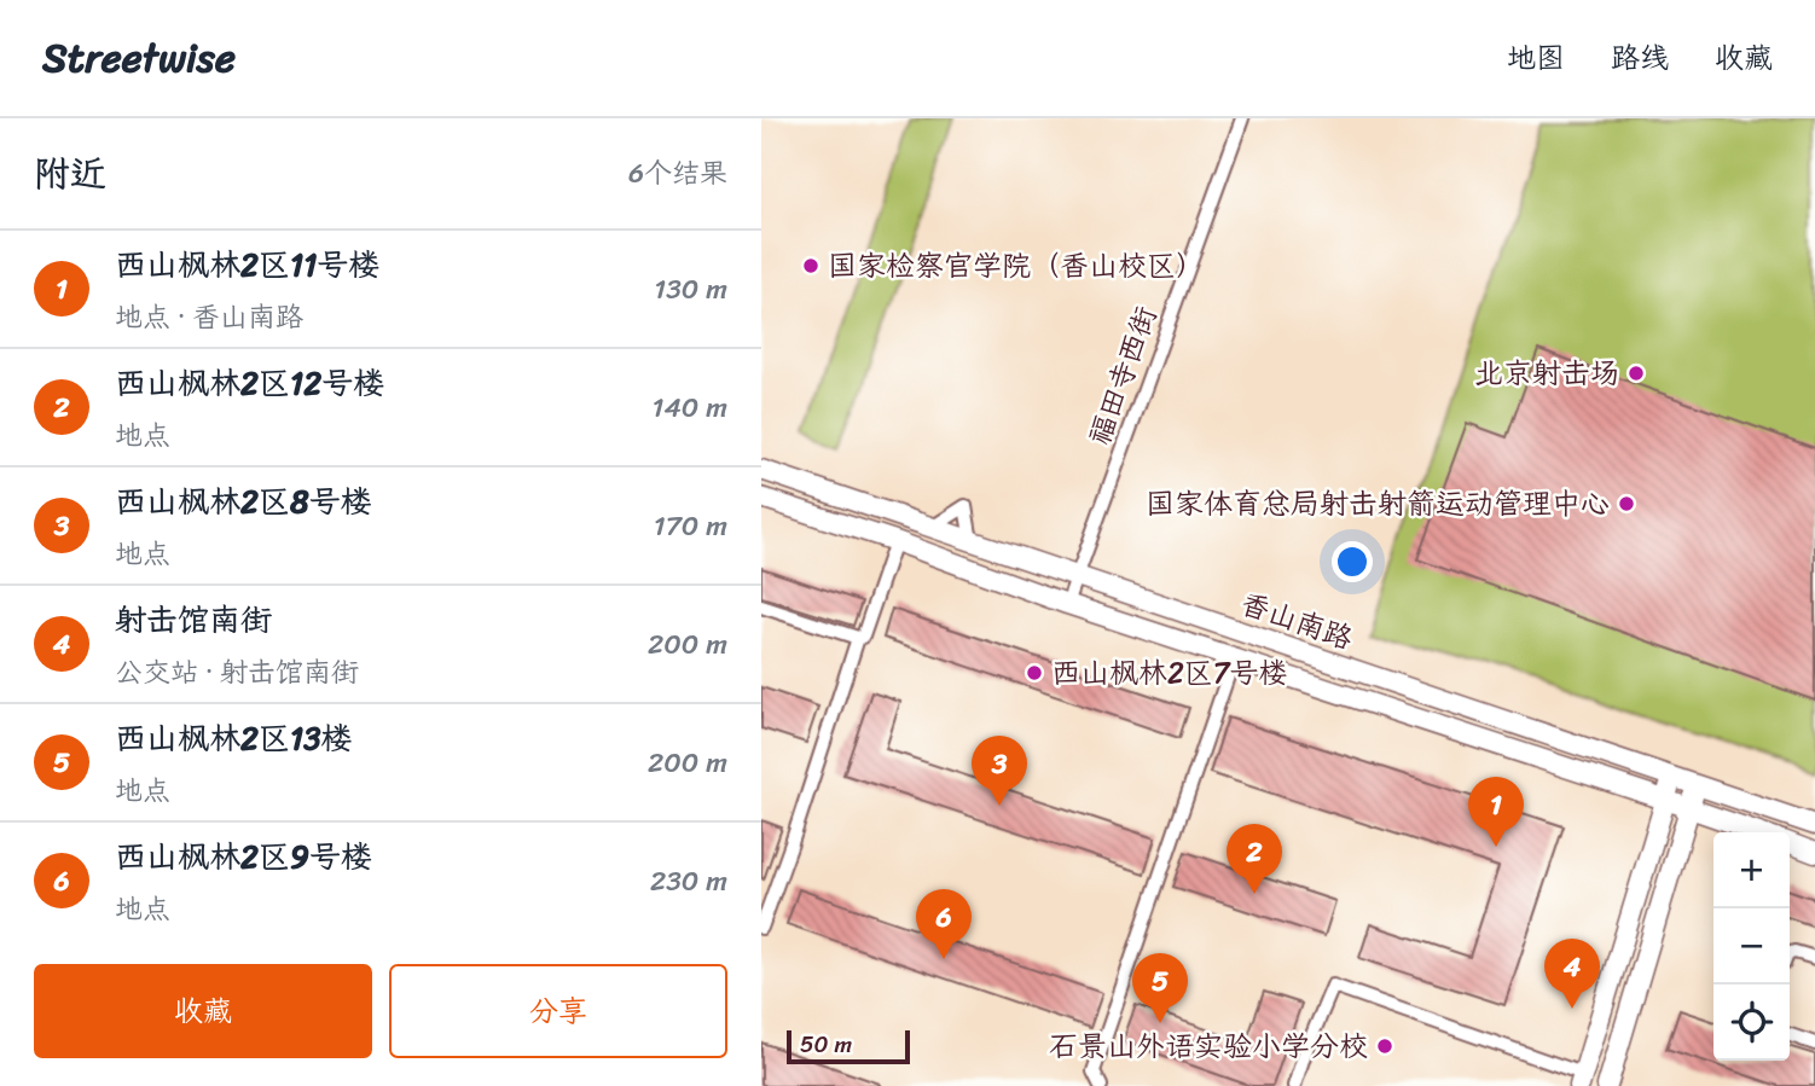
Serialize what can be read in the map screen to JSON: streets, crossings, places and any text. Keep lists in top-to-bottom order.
{
  "streets": {
    "main road": ["香山南路"],
    "street": ["福田寺西街"]
  },
  "crossings": [
    ["福田寺西街", "香山南路"]
  ],
  "places": [
    "国家检察官学院（香山校区）",
    "北京射击场",
    "国家体育总局射击射箭运动管理中心",
    "西山枫林2区7号楼",
    "石景山外语实验小学分校"
  ],
  "scale_bar": "50 m",
  "page": {
    "header": "Streetwise",
    "nav": ["地图", "路线", "收藏"],
    "heading": ["附近", "6个结果"],
    "list": [
      {
        "mark": "1",
        "name": "西山枫林2区11号楼",
        "note": "地点 · 香山南路",
        "value": "130 m"
      },
      {
        "mark": "2",
        "name": "西山枫林2区12号楼",
        "note": "地点",
        "value": "140 m"
      },
      {
        "mark": "3",
        "name": "西山枫林2区8号楼",
        "note": "地点",
        "value": "170 m"
      },
      {
        "mark": "4",
        "name": "射击馆南街",
        "note": "公交站 · 射击馆南街",
        "value": "200 m"
      },
      {
        "mark": "5",
        "name": "西山枫林2区13楼",
        "note": "地点",
        "value": "200 m"
      },
      {
        "mark": "6",
        "name": "西山枫林2区9号楼",
        "note": "地点",
        "value": "230 m"
      }
    ],
    "pins": [
      "3",
      "1",
      "2",
      "6",
      "4",
      "5"
    ],
    "map_buttons": ["+", "−"],
    "buttons": ["收藏", "分享"],
    "scale": "50 m"
  }
}
